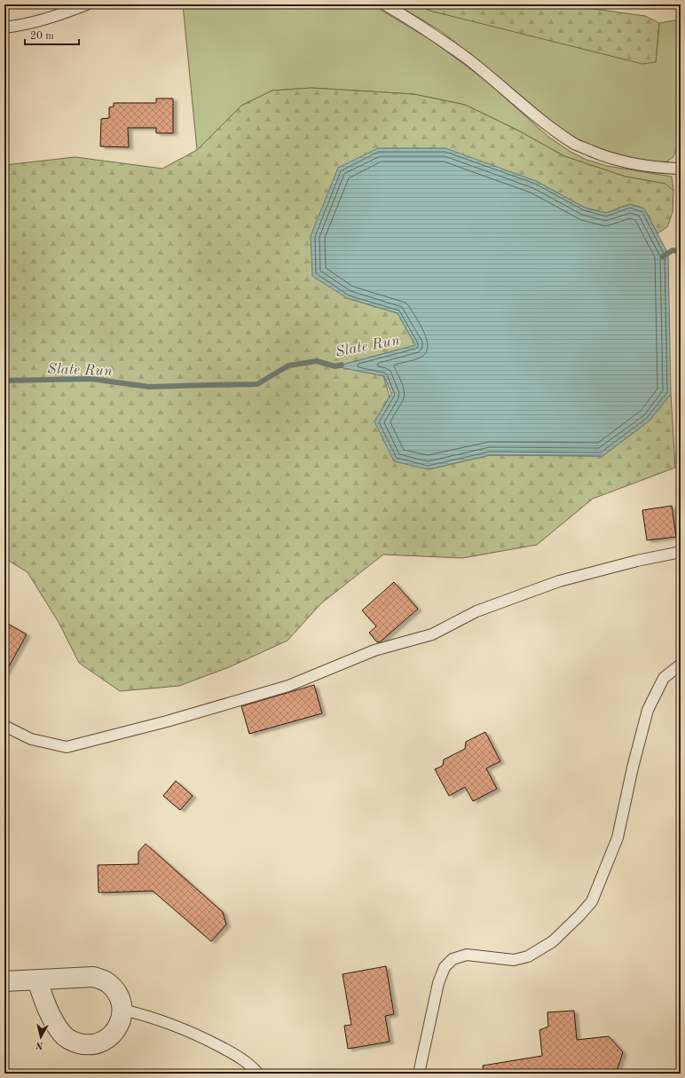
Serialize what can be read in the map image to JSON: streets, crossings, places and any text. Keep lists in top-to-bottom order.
{
  "water": ["Slate Run"],
  "scale_bar": "20 m",
  "north": "bottom"
}
